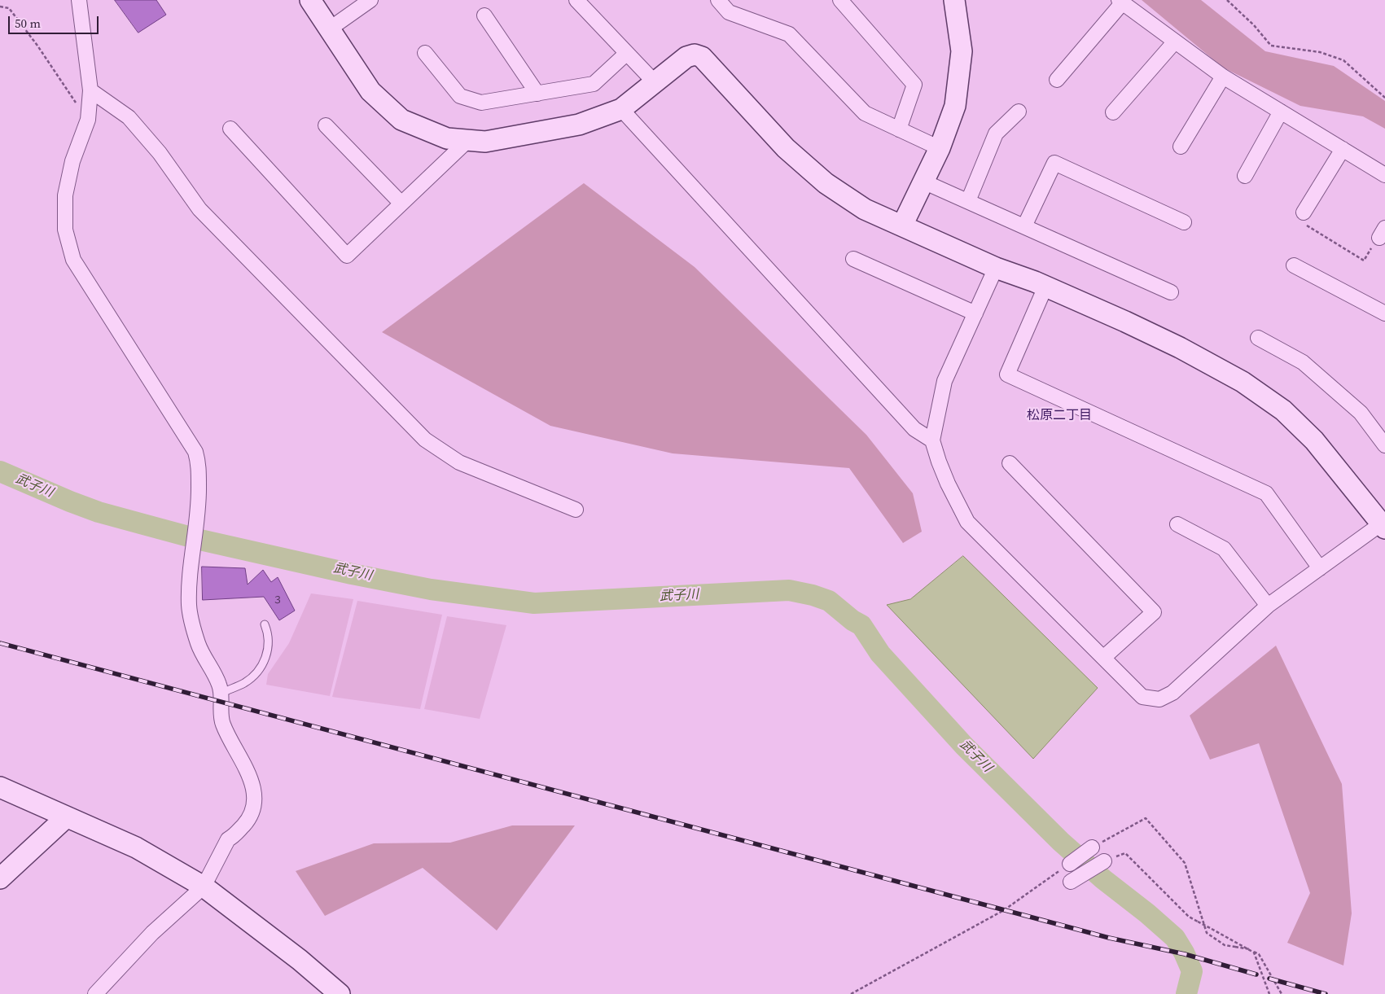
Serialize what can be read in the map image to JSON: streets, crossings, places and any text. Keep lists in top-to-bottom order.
{
  "districts": ["松原二丁目"],
  "water": ["武子川"],
  "house_numbers": ["３"],
  "scale_bar": "50 m"
}
